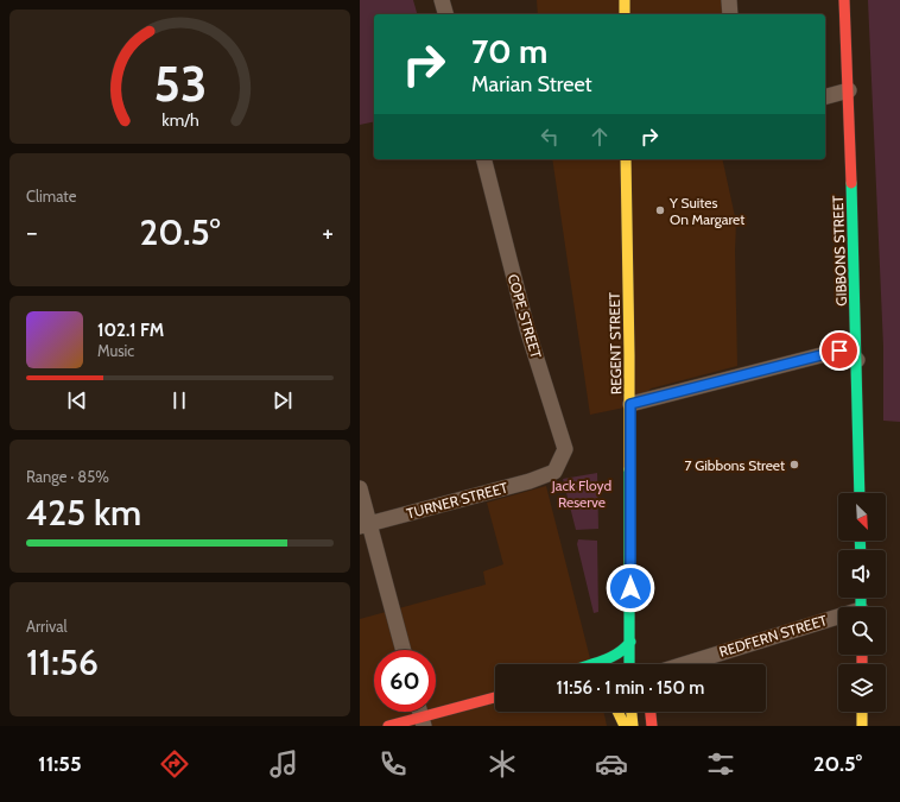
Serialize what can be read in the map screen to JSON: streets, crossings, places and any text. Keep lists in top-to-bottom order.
{
  "streets": {
    "main road": ["GIBBONS STREET", "REGENT STREET"],
    "street": ["COPE STREET", "TURNER STREET", "REDFERN STREET"]
  },
  "crossings": [
    ["COPE STREET", "TURNER STREET"]
  ],
  "parks": ["Jack Floyd Reserve"],
  "places": ["Y Suites On Margaret", "7 Gibbons Street"],
  "north": "bottom right",
  "page": {
    "turn": ["70 m", "Marian Street"],
    "tile": [
      "Climate",
      ["Range · 85%", "425 km"],
      ["Arrival", "11:56"]
    ],
    "heat": ["−", "20.5°", "+"],
    "song": ["102.1 FM", "Music"],
    "limit": "60",
    "trip": "11:56 · 1 min · 150 m",
    "tabs": ["11:55", "20.5°"],
    "gauge": ["53", "km/h"]
  }
}
